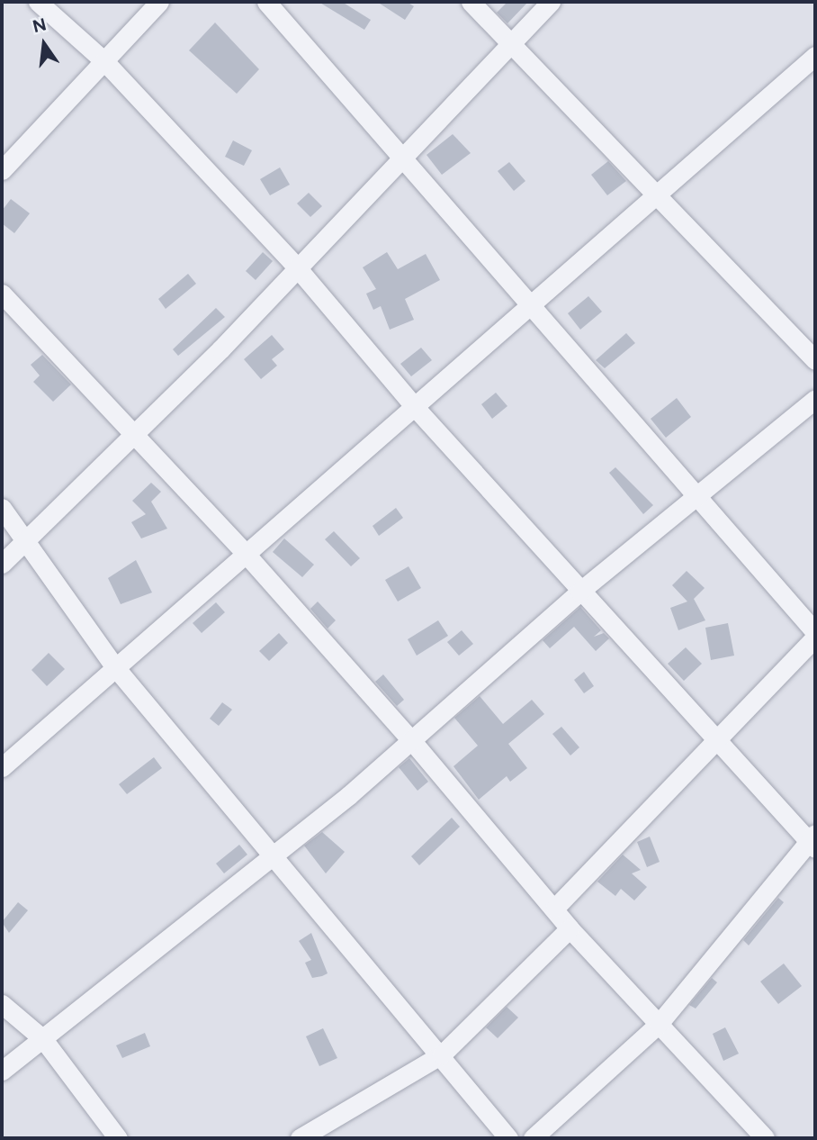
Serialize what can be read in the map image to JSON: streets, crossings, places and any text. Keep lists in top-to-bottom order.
{
  "north": "top"
}
